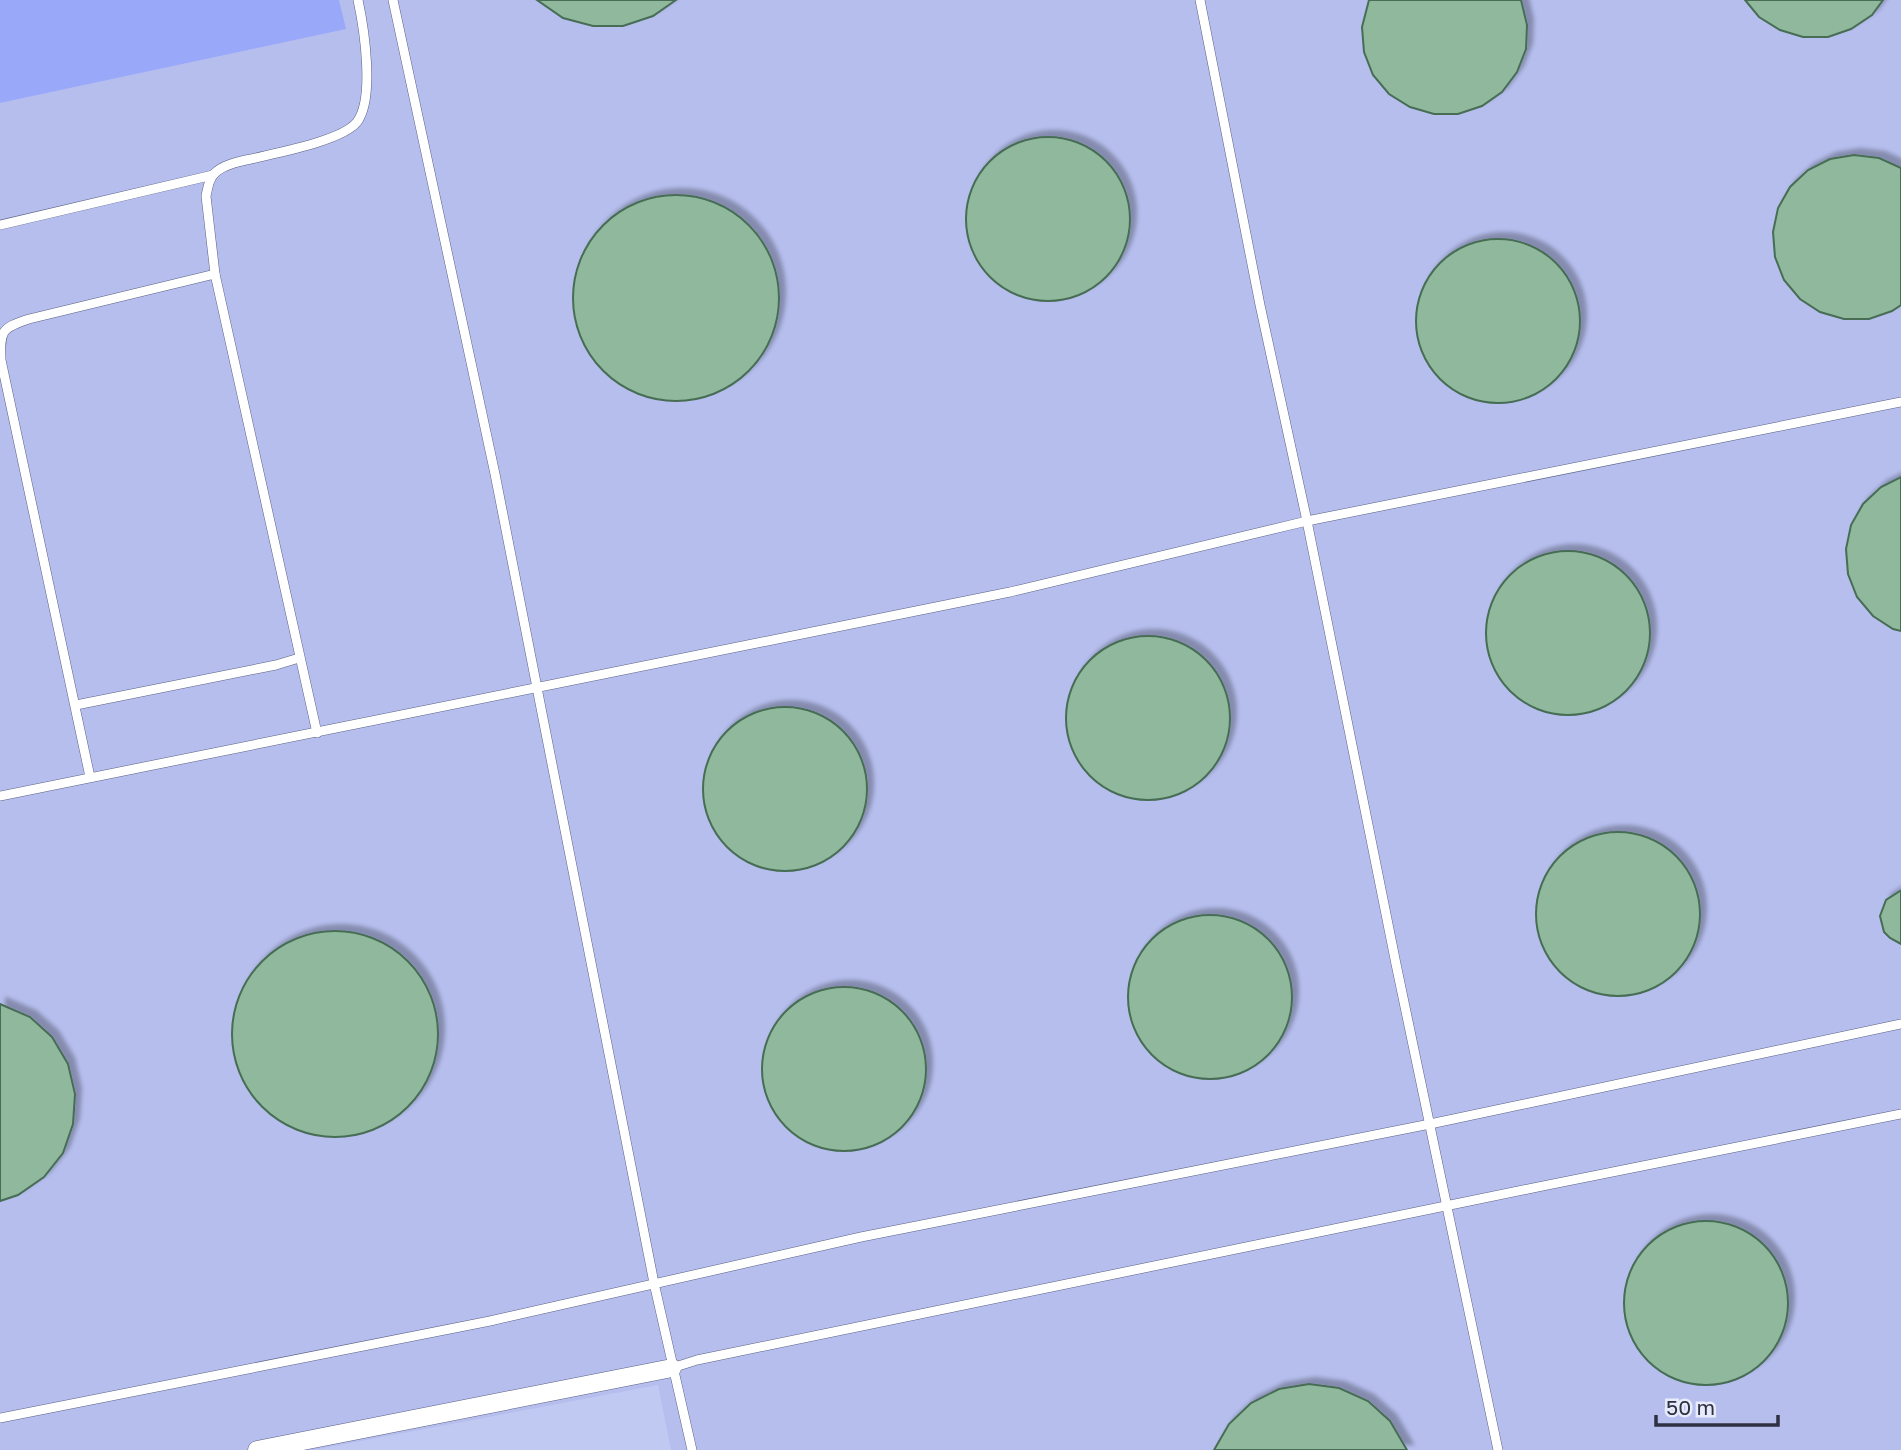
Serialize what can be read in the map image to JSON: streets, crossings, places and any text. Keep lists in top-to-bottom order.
{
  "scale_bar": "50 m"
}
